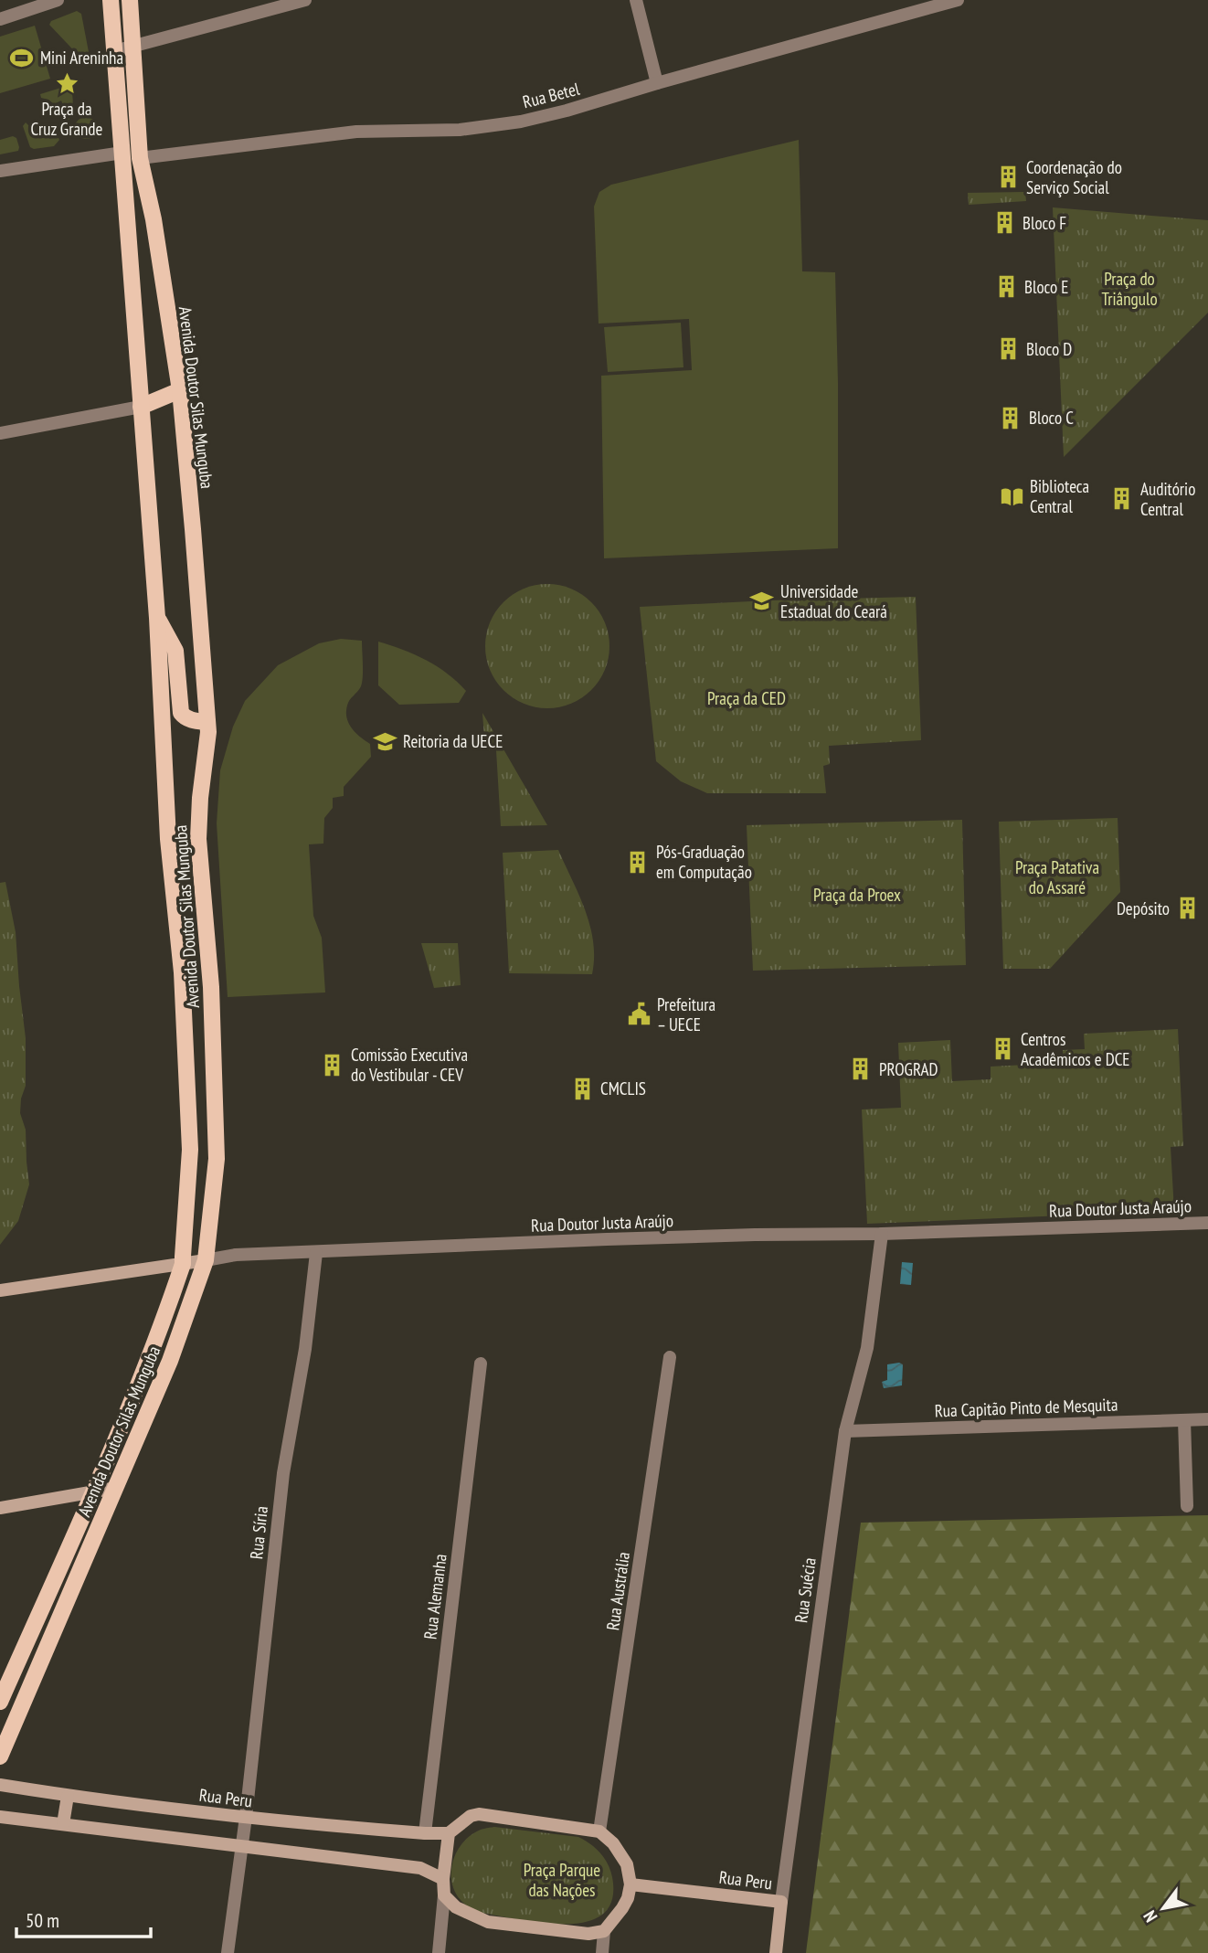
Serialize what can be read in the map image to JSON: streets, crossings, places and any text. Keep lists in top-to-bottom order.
{
  "streets": {
    "main road": ["Avenida Doutor Silas Munguba"],
    "street": [
      "Rua Betel",
      "Rua Doutor Justa Araújo",
      "Rua Capitão Pinto de Mesquita",
      "Rua Síria",
      "Rua Suécia",
      "Rua Austrália",
      "Rua Alemanha",
      "Rua Peru"
    ]
  },
  "crossings": [
    ["Rua Betel", "Avenida Doutor Silas Munguba"],
    ["Avenida Doutor Silas Munguba", "Rua Doutor Justa Araújo"],
    ["Rua Doutor Justa Araújo", "Rua Síria"],
    ["Rua Doutor Justa Araújo", "Rua Suécia"],
    ["Rua Capitão Pinto de Mesquita", "Rua Suécia"],
    ["Rua Síria", "Rua Peru"],
    ["Rua Suécia", "Rua Peru"],
    ["Rua Austrália", "Rua Peru"],
    ["Rua Alemanha", "Rua Peru"]
  ],
  "parks": [
    "Praça do Triângulo",
    "Praça da CED",
    "Praça Patativa do Assaré",
    "Praça da Proex",
    "Praça Parque das Nações"
  ],
  "places": {
    "sports": ["Mini Areninha"],
    "place": ["Praça da Cruz Grande"],
    "building": [
      "Coordenação do Serviço Social",
      "Bloco F",
      "Bloco E",
      "Bloco D",
      "Bloco C",
      "Auditório Central",
      "Pós-Graduação em Computação",
      "Depósito",
      "Centros Acadêmicos e DCE",
      "Comissão Executiva do Vestibular - CEV",
      "PROGRAD",
      "CMCLIS"
    ],
    "library": ["Biblioteca Central"],
    "school or university": ["Universidade Estadual do Ceará", "Reitoria da UECE"],
    "public building": ["Prefeitura – UECE"]
  },
  "scale_bar": "50 m",
  "north": "bottom left"
}
